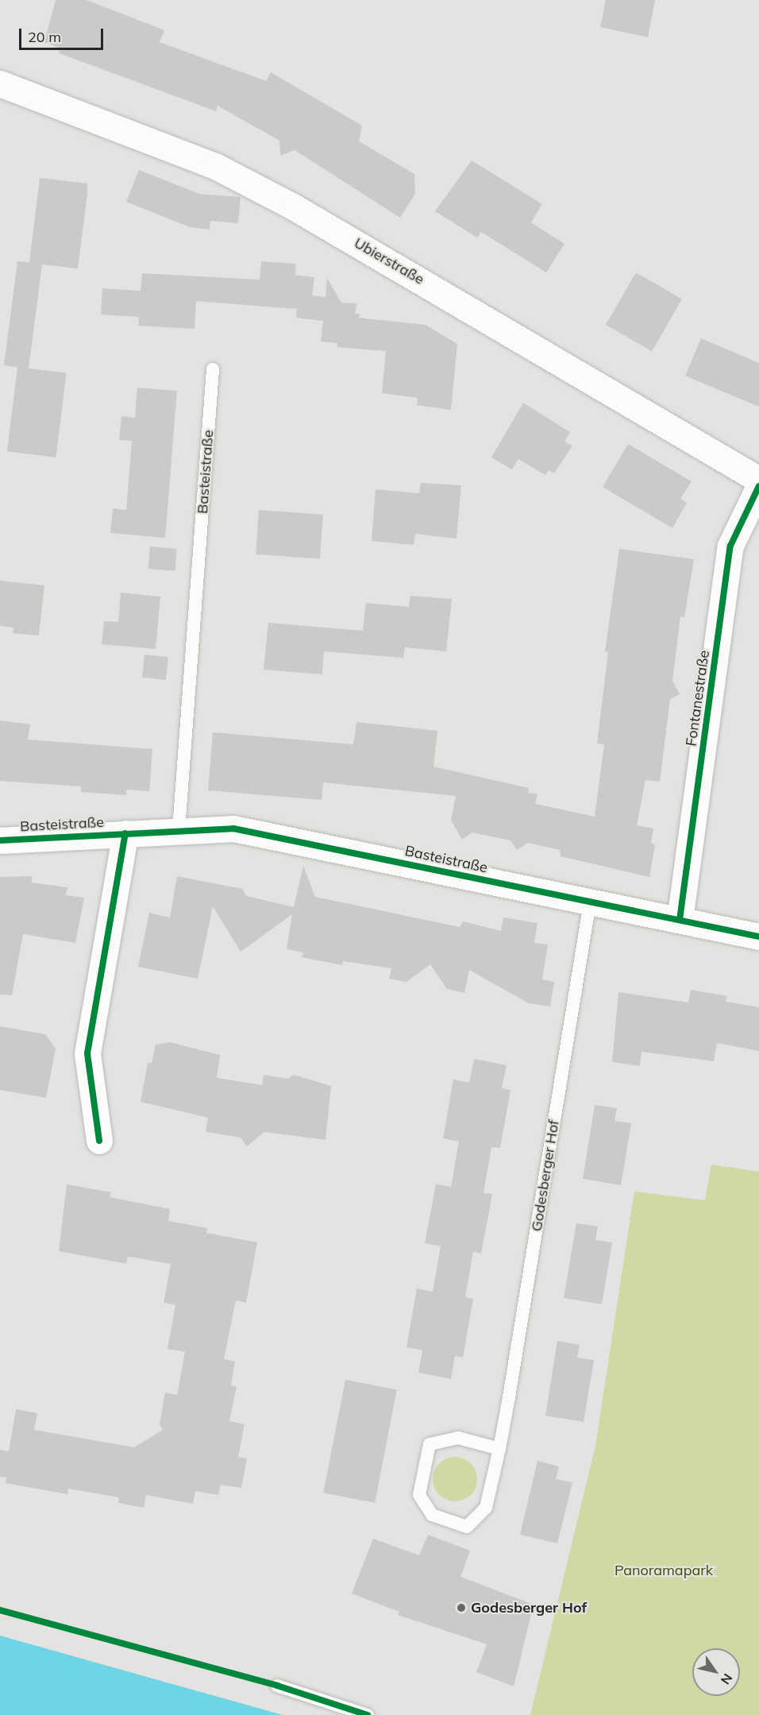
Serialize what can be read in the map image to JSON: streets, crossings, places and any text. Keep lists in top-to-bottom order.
{
  "streets": {
    "street": ["Ubierstraße", "Basteistraße", "Fontanestraße"],
    "lane": ["Godesberger Hof"]
  },
  "crossings": [
    ["Basteistraße", "Fontanestraße"],
    ["Basteistraße", "Godesberger Hof"]
  ],
  "parks": ["Panoramapark"],
  "places": ["Godesberger Hof"],
  "scale_bar": "20 m",
  "north": "bottom right"
}
